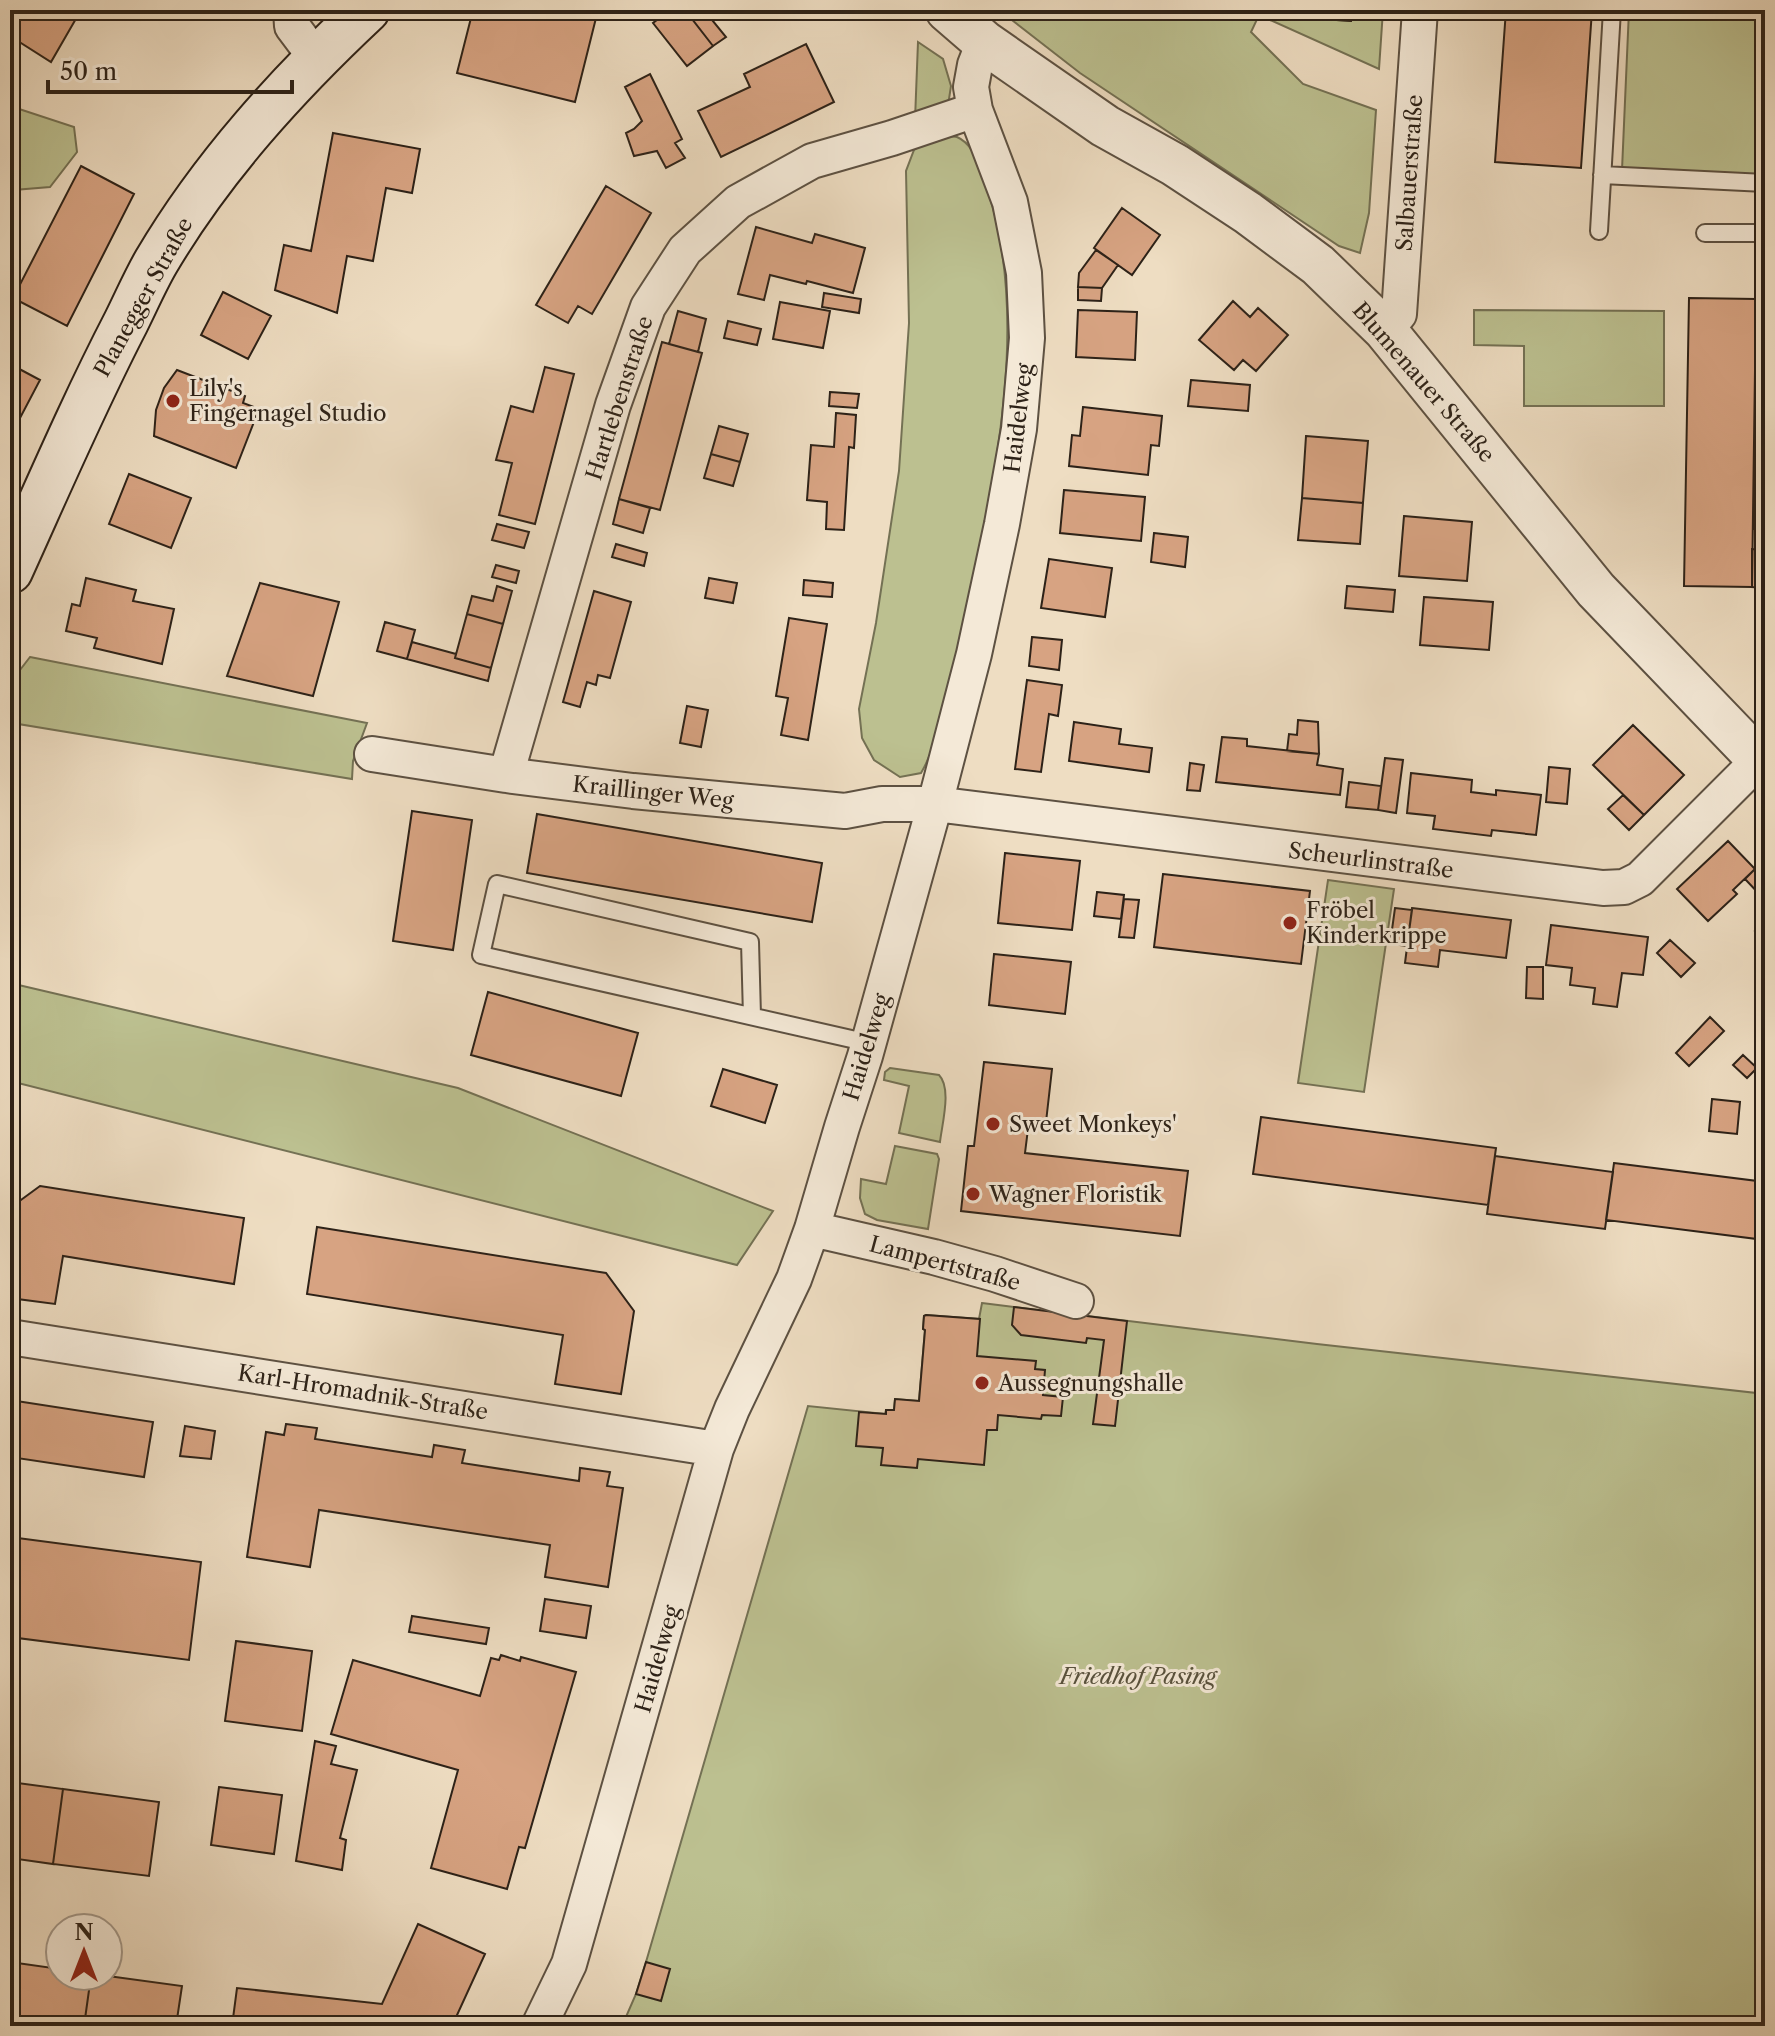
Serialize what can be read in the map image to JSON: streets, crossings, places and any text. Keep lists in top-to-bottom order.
{
  "streets": {
    "main road": ["Planegger Straße"],
    "street": [
      "Salbauerstraße",
      "Blumenauer Straße",
      "Hartlebenstraße",
      "Haidelweg",
      "Kraillinger Weg",
      "Scheurlinstraße",
      "Lampertstraße",
      "Karl-Hromadnik-Straße"
    ]
  },
  "crossings": [
    ["Salbauerstraße", "Blumenauer Straße"],
    ["Blumenauer Straße", "Haidelweg"],
    ["Blumenauer Straße", "Scheurlinstraße"],
    ["Hartlebenstraße", "Haidelweg"],
    ["Hartlebenstraße", "Kraillinger Weg"],
    ["Haidelweg", "Kraillinger Weg"],
    ["Haidelweg", "Scheurlinstraße"],
    ["Haidelweg", "Lampertstraße"],
    ["Haidelweg", "Karl-Hromadnik-Straße"],
    ["Kraillinger Weg", "Scheurlinstraße"]
  ],
  "parks": ["Friedhof Pasing"],
  "places": [
    "Lily's Fingernagel Studio",
    "Fröbel Kinderkrippe",
    "Sweet Monkeys'",
    "Wagner Floristik",
    "Aussegnungshalle"
  ],
  "scale_bar": "50 m",
  "north": "top"
}
